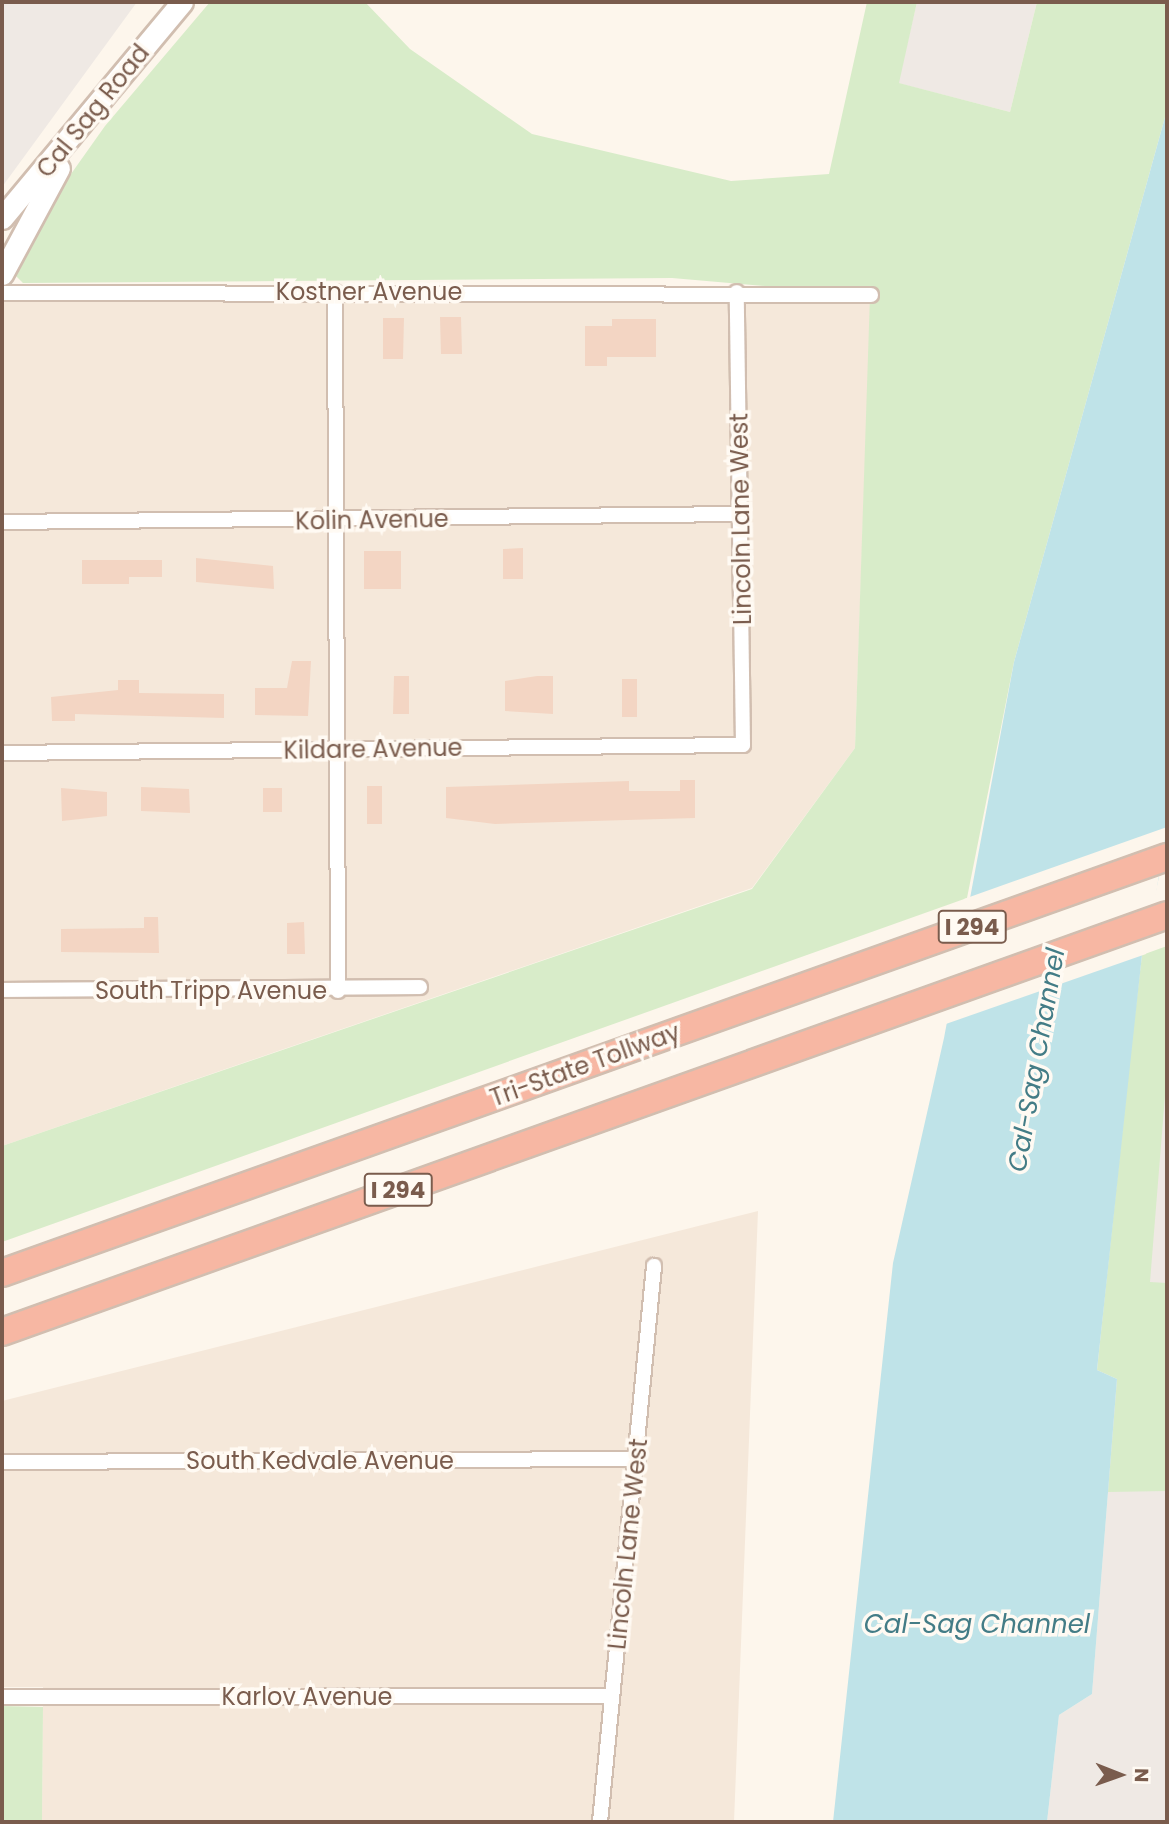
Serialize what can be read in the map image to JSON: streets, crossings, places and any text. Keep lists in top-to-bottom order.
{
  "streets": {
    "highway": ["I 294", "Tri-State Tollway"],
    "street": [
      "Cal Sag Road",
      "Kostner Avenue",
      "Lincoln Lane West",
      "Kolin Avenue",
      "Kildare Avenue",
      "South Tripp Avenue",
      "South Kedvale Avenue",
      "Karlov Avenue"
    ]
  },
  "crossings": [
    ["Kostner Avenue", "Lincoln Lane West"],
    ["Lincoln Lane West", "Kolin Avenue"],
    ["Lincoln Lane West", "Kildare Avenue"],
    ["Lincoln Lane West", "South Kedvale Avenue"],
    ["Lincoln Lane West", "Karlov Avenue"]
  ],
  "water": ["Cal-Sag Channel"],
  "north": "right"
}
